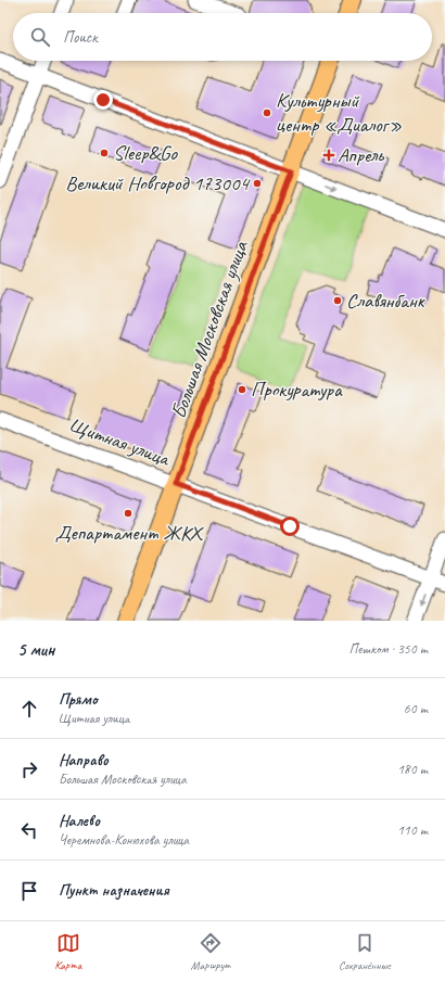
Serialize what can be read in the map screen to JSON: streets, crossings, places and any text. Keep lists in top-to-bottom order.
{
  "streets": {
    "main road": ["Большая Московская улица"],
    "street": ["Щитная улица"]
  },
  "crossings": [
    ["Большая Московская улица", "Щитная улица"]
  ],
  "places": {
    "other": [
      "Культурный центр «Диалог»",
      "Sleep&Go",
      "Великий Новгород 173004",
      "Славянбанк",
      "Прокуратура",
      "Департамент ЖКХ"
    ],
    "health": ["Апрель"]
  },
  "page": {
    "search": "Поиск",
    "heading": ["5 мин", "Пешком · 350 m"],
    "list": [
      ["Прямо", "Щитная улица", "60 m"],
      ["Направо", "Большая Московская улица", "180 m"],
      ["Налево", "Черемнова-Конюхова улица", "110 m"],
      "Пункт назначения"
    ],
    "nav": ["Карта", "Маршрут", "Сохранённые"]
  }
}
